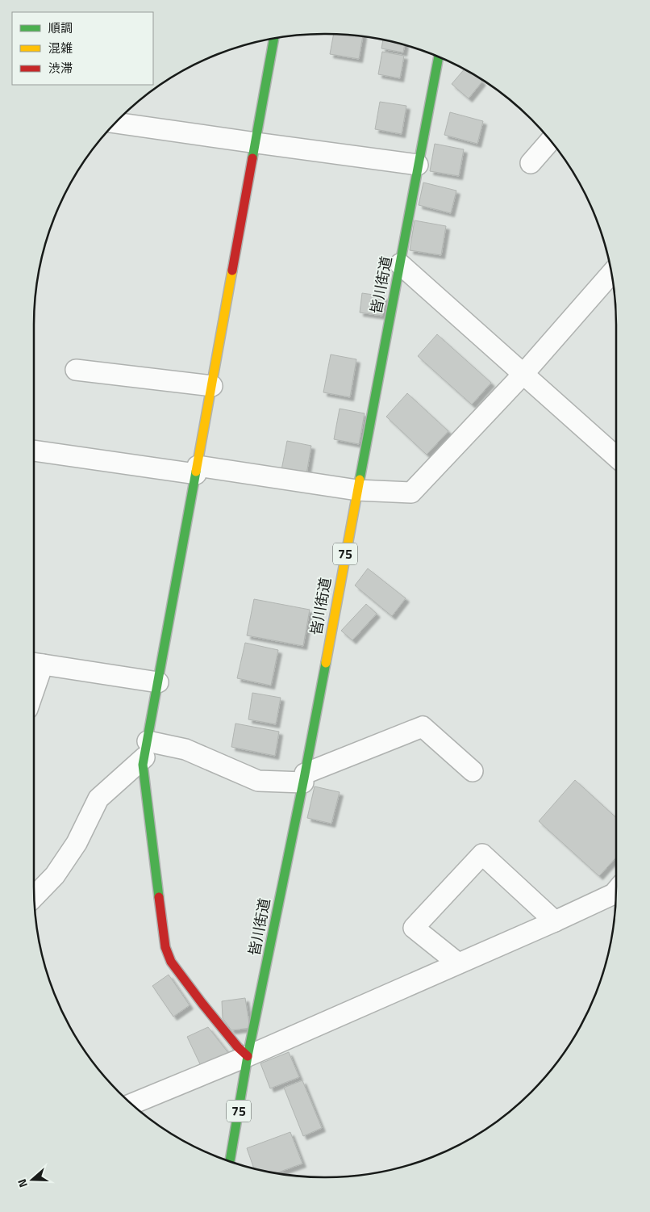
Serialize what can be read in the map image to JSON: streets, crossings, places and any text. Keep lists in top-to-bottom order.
{
  "streets": {
    "main road": ["皆川街道", "75"]
  },
  "legend": ["順調", "混雑", "渋滞"],
  "north": "left"
}
